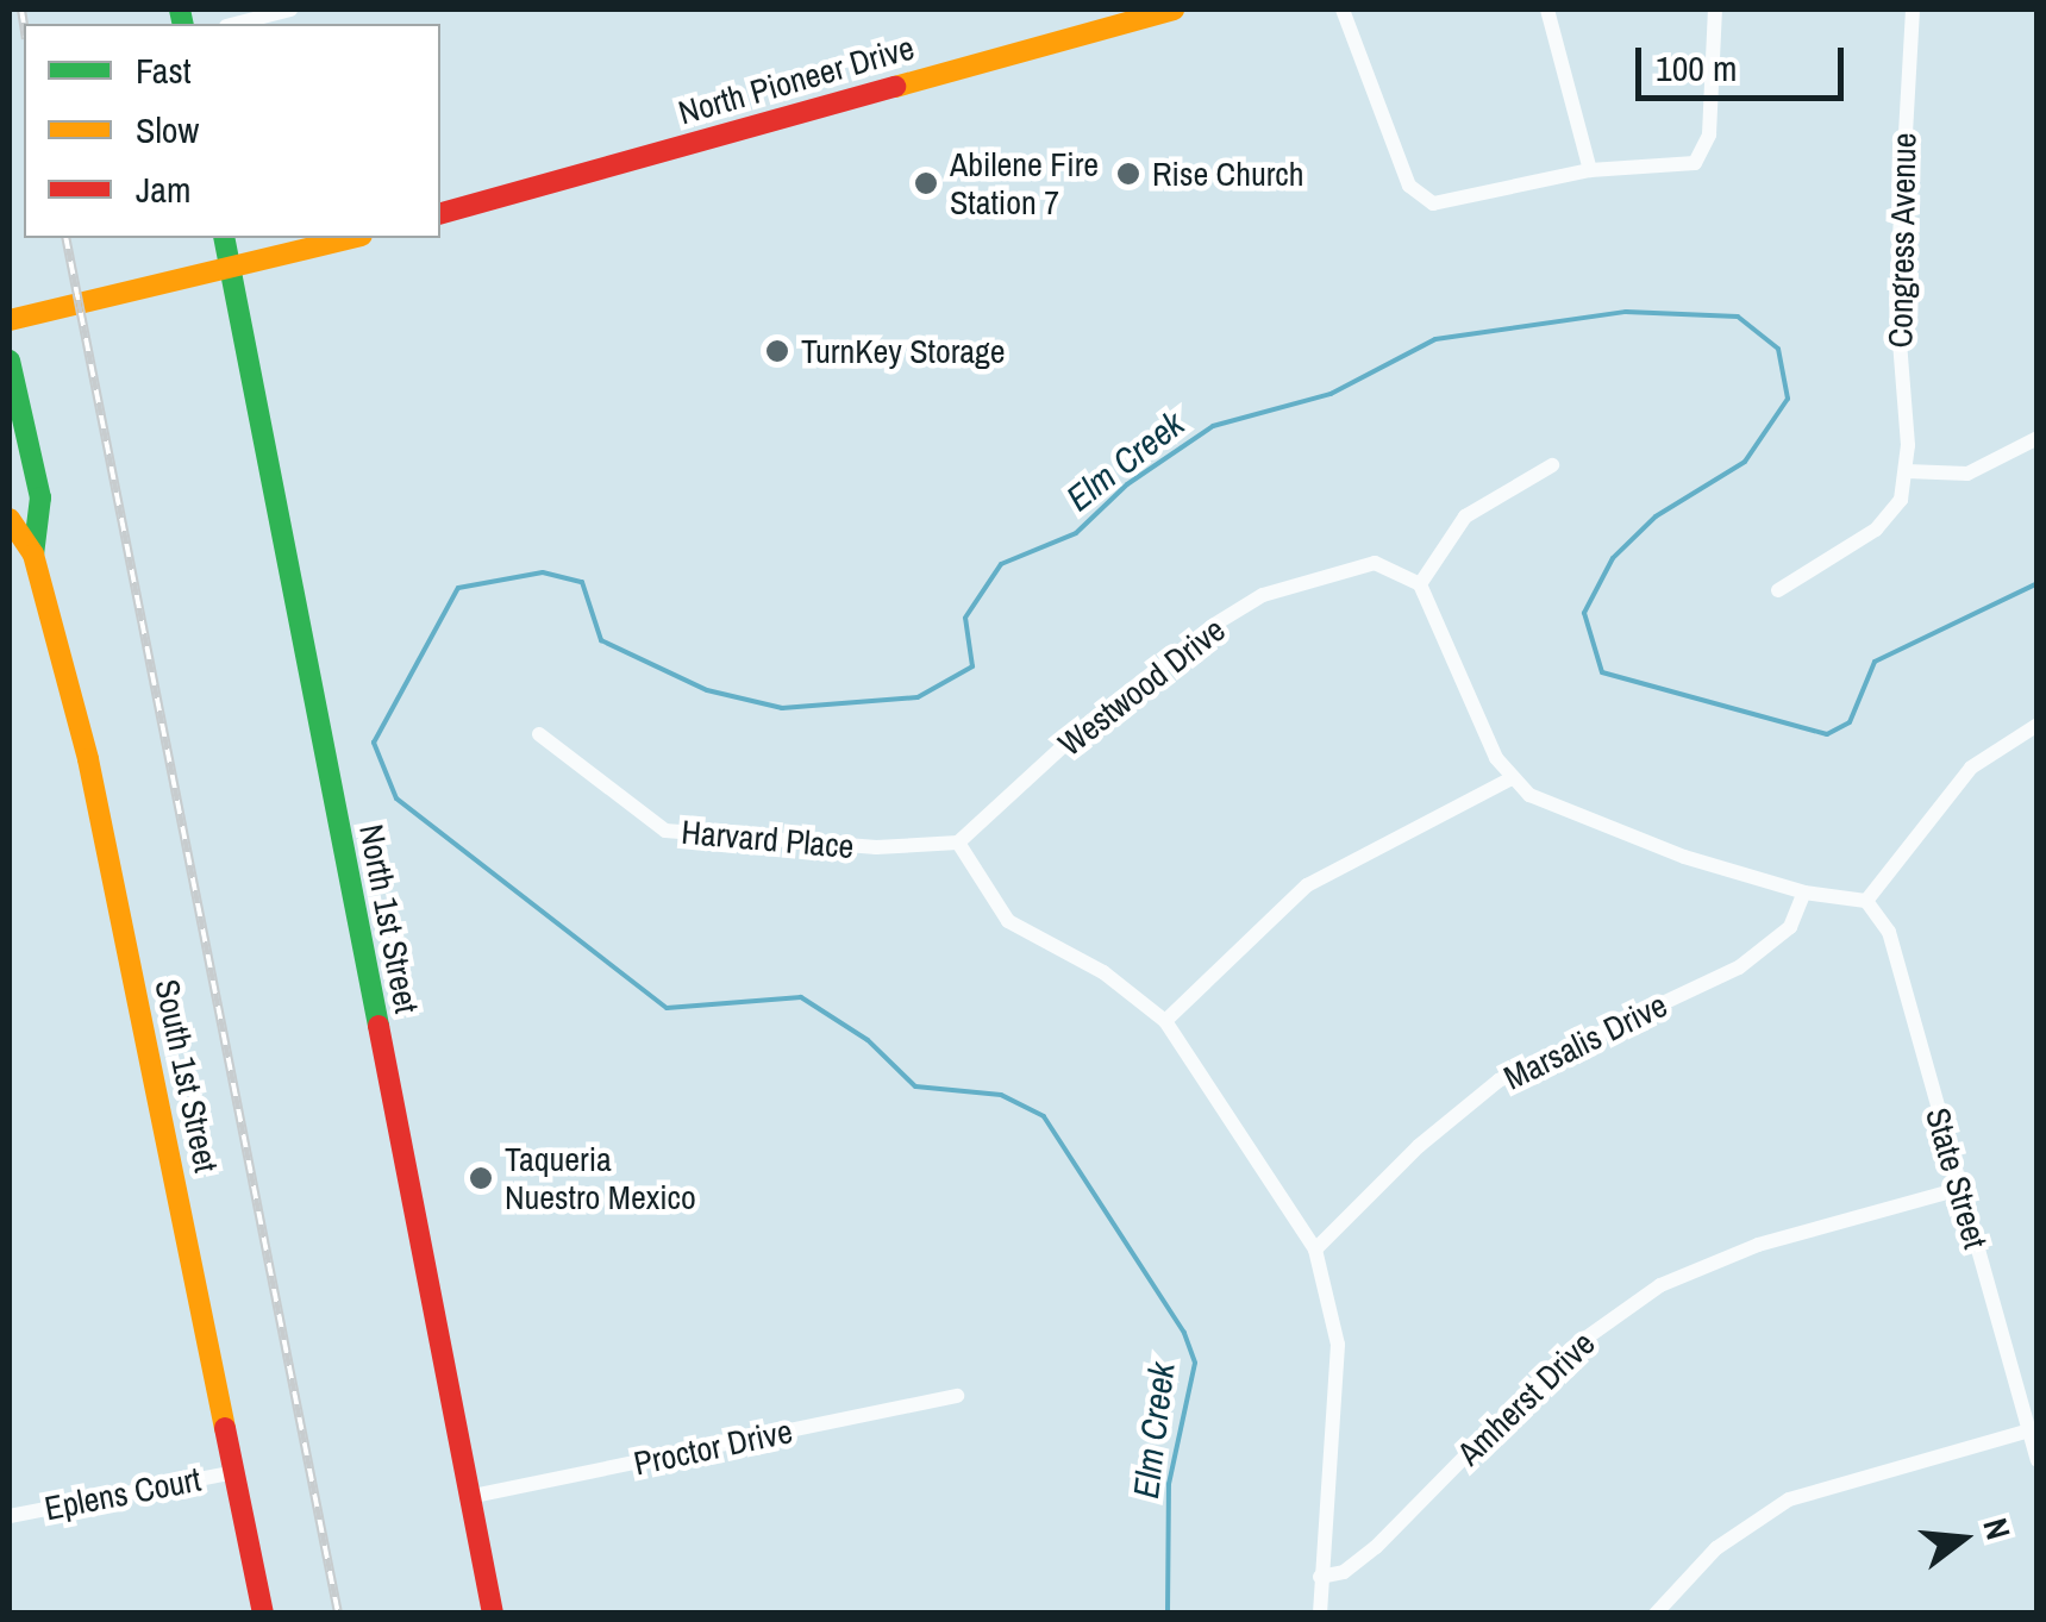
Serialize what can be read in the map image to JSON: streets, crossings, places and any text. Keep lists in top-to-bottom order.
{
  "streets": {
    "main road": ["North Pioneer Drive", "North 1st Street", "South 1st Street"],
    "street": [
      "Congress Avenue",
      "Westwood Drive",
      "Harvard Place",
      "Marsalis Drive",
      "State Street",
      "Amherst Drive",
      "Proctor Drive",
      "Eplens Court"
    ]
  },
  "crossings": [
    ["Westwood Drive", "Harvard Place"],
    ["North 1st Street", "Proctor Drive"],
    ["South 1st Street", "Eplens Court"],
    ["State Street", "Amherst Drive"]
  ],
  "water": ["Elm Creek"],
  "places": [
    "Rise Church",
    "Abilene Fire Station 7",
    "TurnKey Storage",
    "Taqueria Nuestro Mexico"
  ],
  "legend": ["Fast", "Slow", "Jam"],
  "scale_bar": "100 m",
  "north": "right"
}
